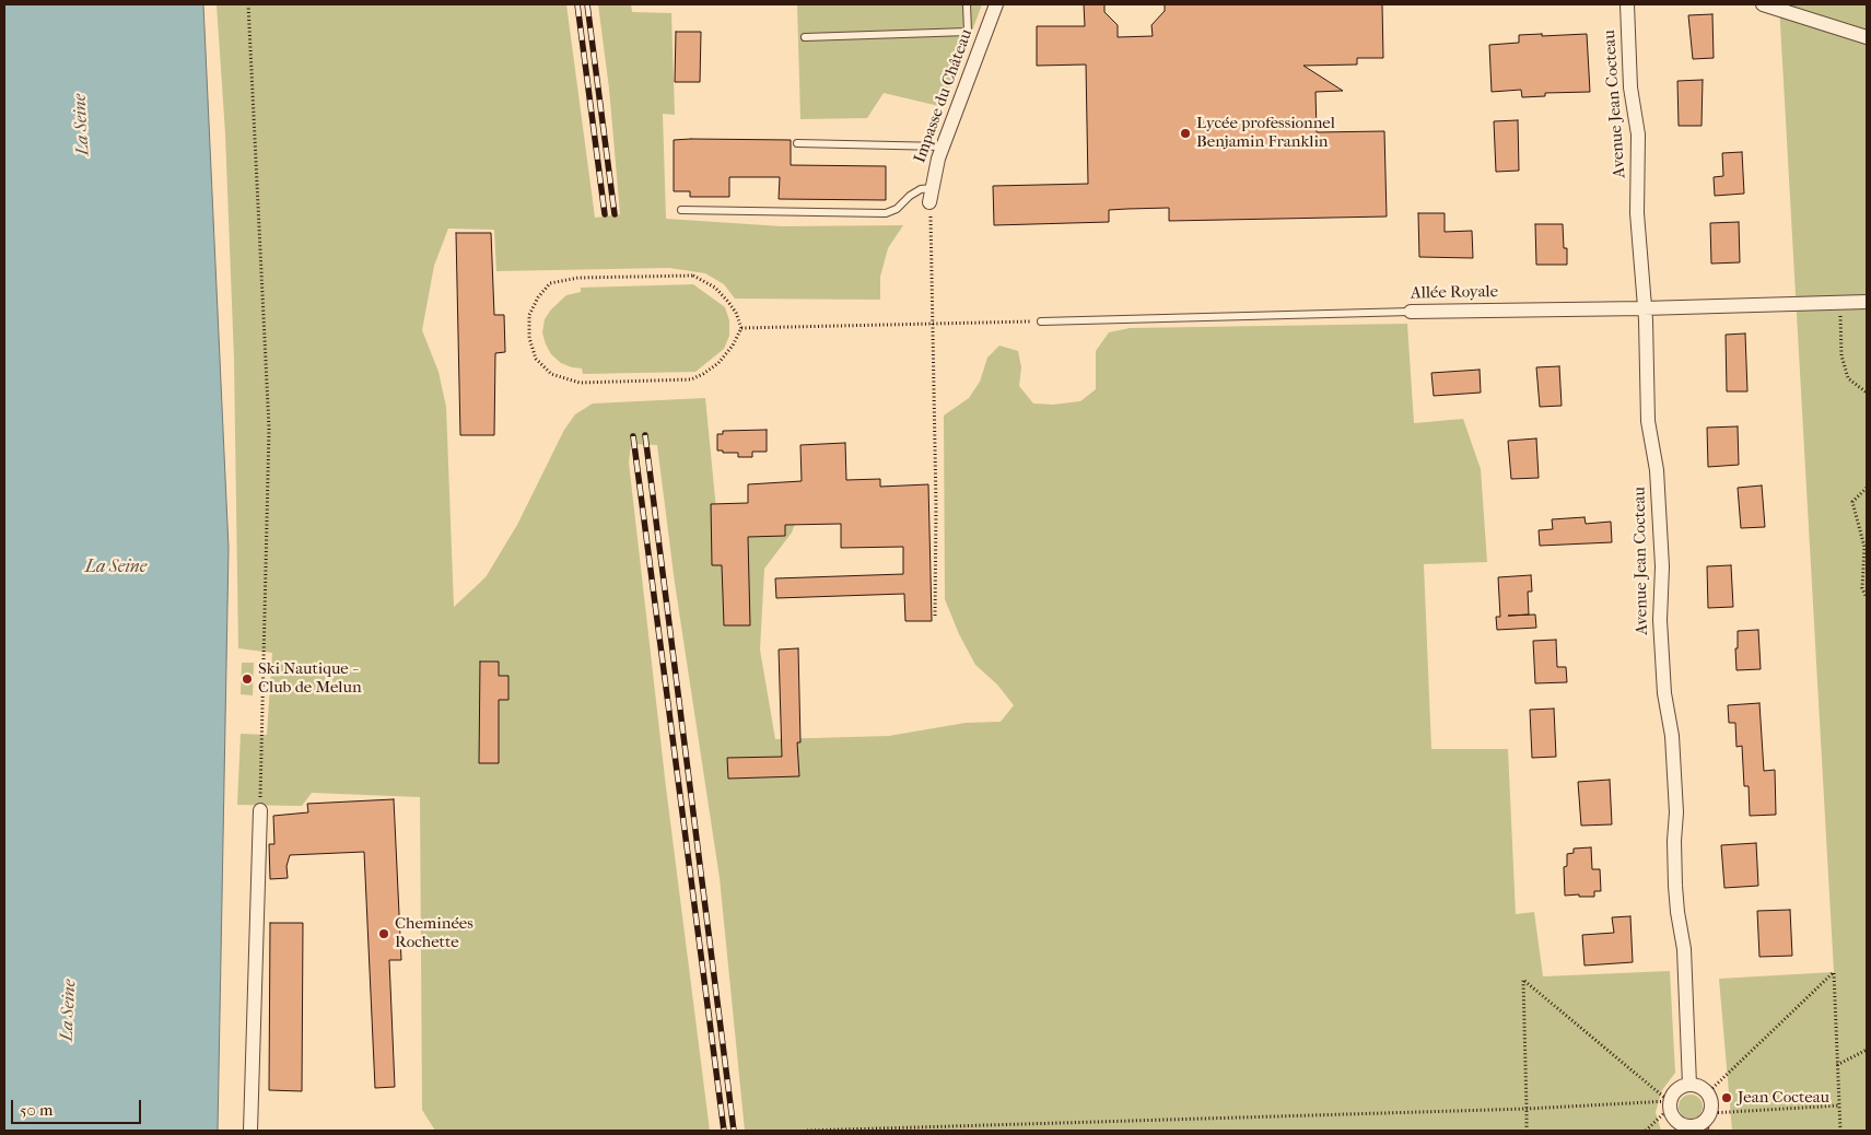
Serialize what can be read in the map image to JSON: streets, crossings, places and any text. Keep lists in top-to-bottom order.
{
  "streets": {
    "street": ["Impasse du Château", "Avenue Jean Cocteau", "Allée Royale"]
  },
  "crossings": [
    ["Avenue Jean Cocteau", "Allée Royale"]
  ],
  "water": ["La Seine"],
  "places": [
    "Lycée professionnel Benjamin Franklin",
    "Ski Nautique - Club de Melun",
    "Cheminées Rochette",
    "Jean Cocteau"
  ],
  "scale_bar": "50 m"
}
